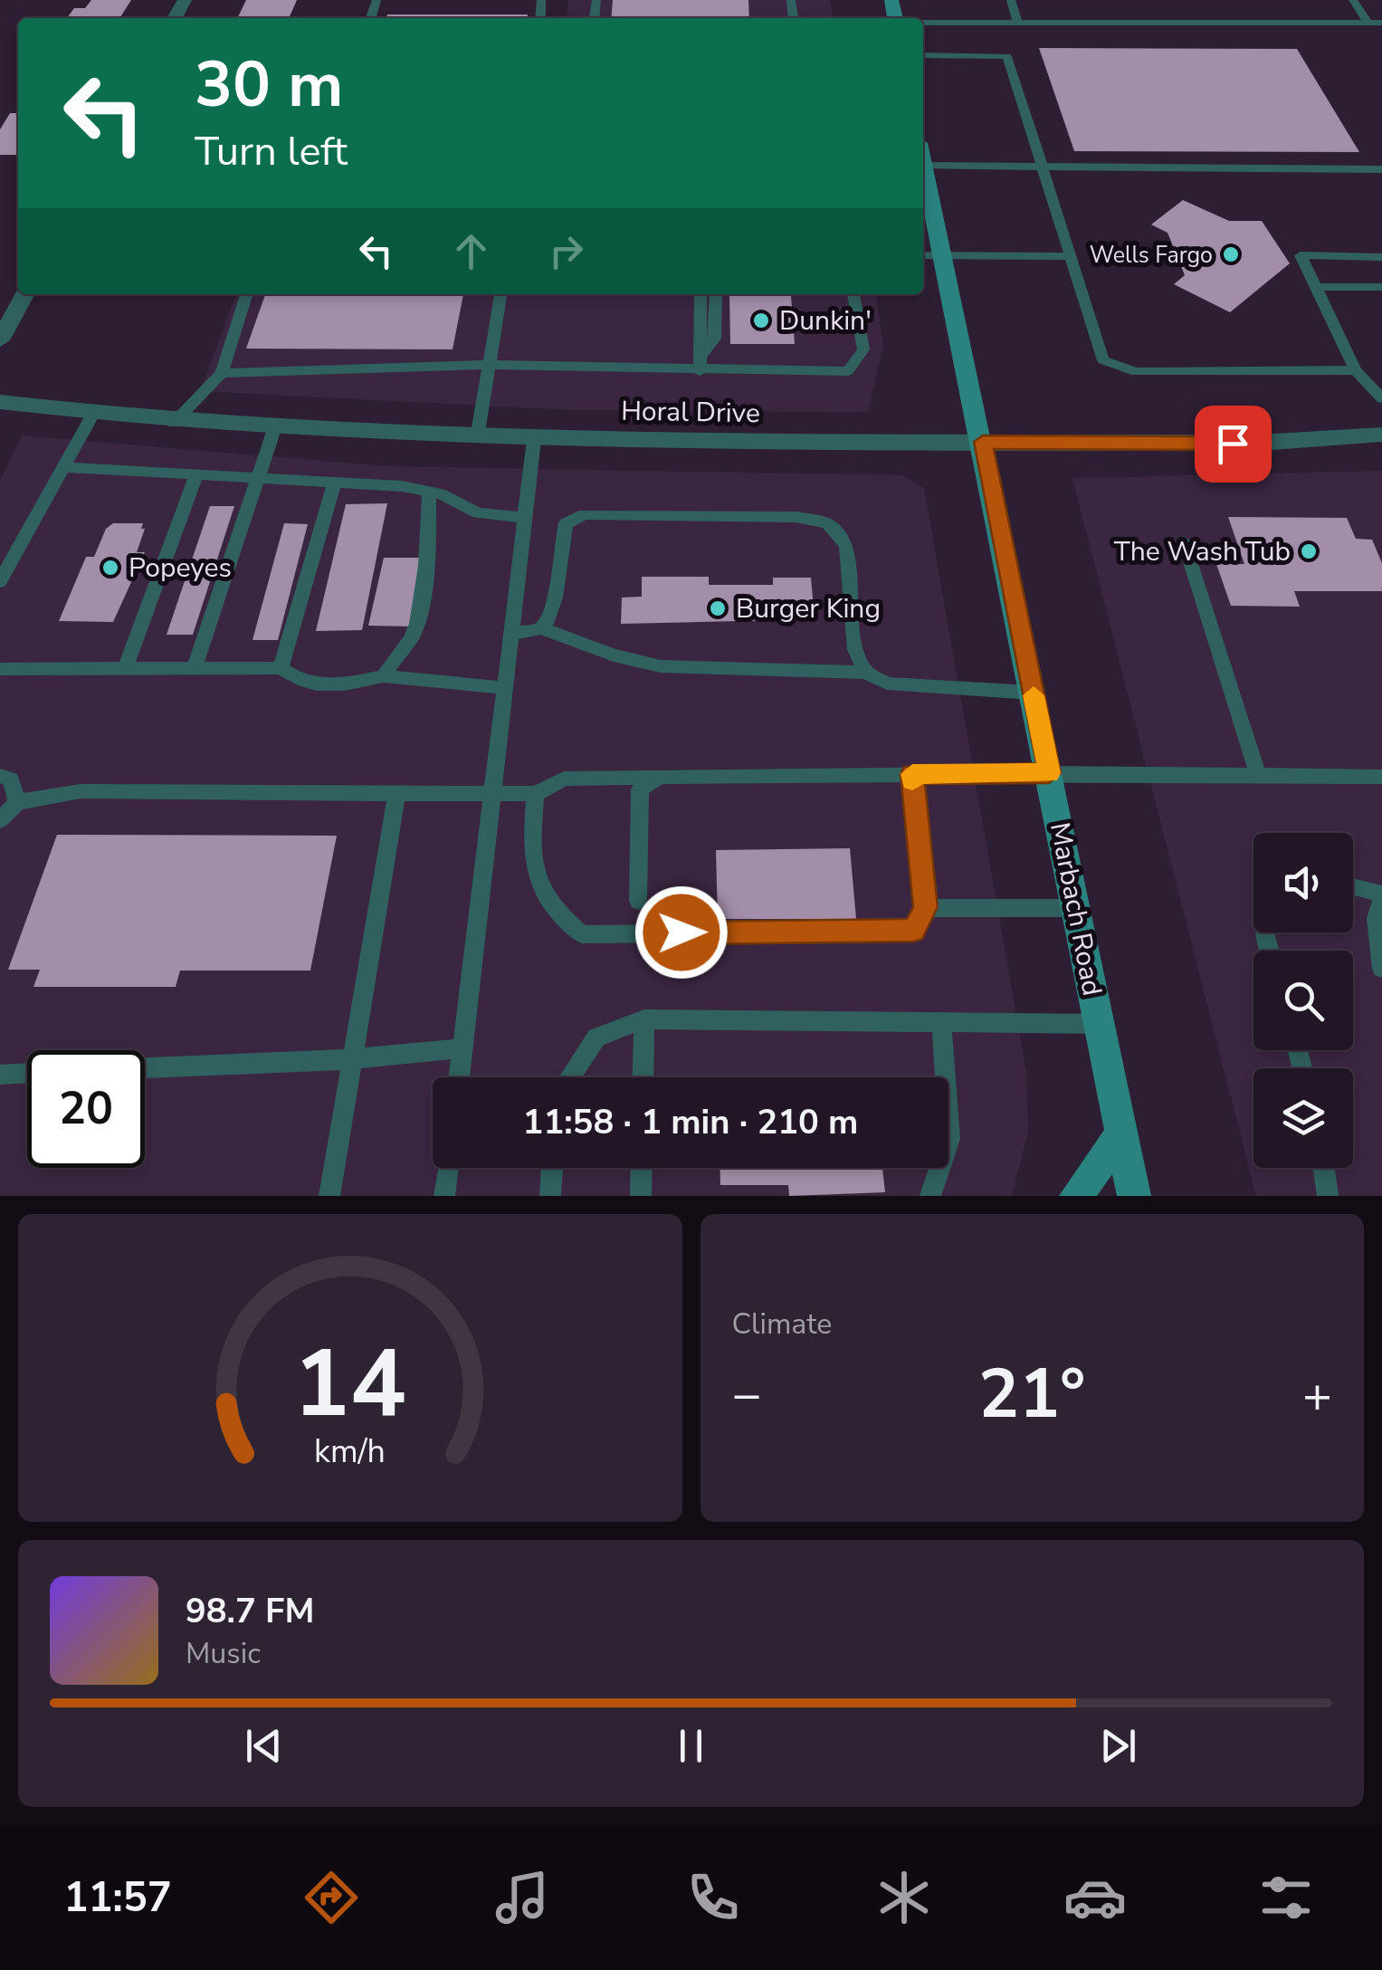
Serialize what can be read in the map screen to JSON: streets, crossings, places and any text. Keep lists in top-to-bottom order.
{
  "streets": {
    "main road": ["Marbach Road"],
    "street": ["Horal Drive"]
  },
  "crossings": [
    ["Horal Drive", "Marbach Road"]
  ],
  "places": [
    "Wells Fargo",
    "Dunkin'",
    "The Wash Tub",
    "Popeyes",
    "Burger King"
  ],
  "page": {
    "turn": ["30 m", "Turn left"],
    "limit": "20",
    "trip": "11:58 · 1 min · 210 m",
    "tile": "Climate",
    "heat": ["−", "21°", "+"],
    "song": ["98.7 FM", "Music"],
    "tabs": "11:57",
    "gauge": ["14", "km/h"]
  }
}
